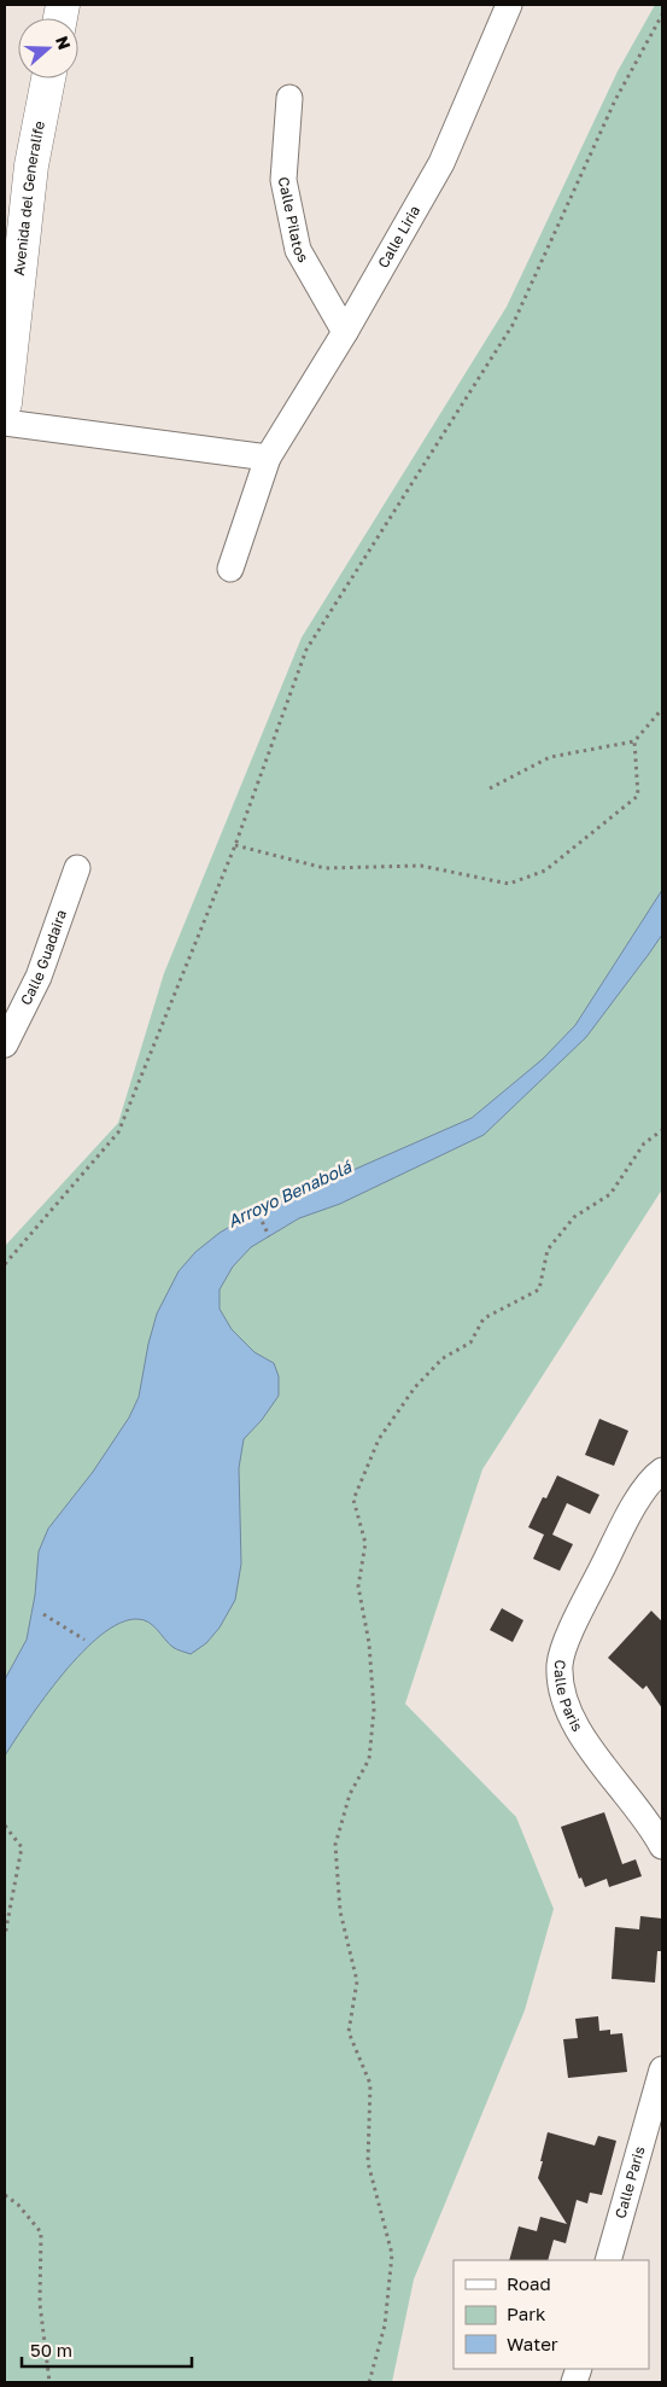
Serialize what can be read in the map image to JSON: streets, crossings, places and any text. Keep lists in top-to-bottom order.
{
  "streets": {
    "street": [
      "Avenida del Generalife",
      "Calle Pilatos",
      "Calle Liria",
      "Calle Guadaira",
      "Calle Paris"
    ]
  },
  "crossings": [
    ["Calle Pilatos", "Calle Liria"]
  ],
  "water": ["Arroyo Benabolá"],
  "legend": ["Road", "Park", "Water"],
  "scale_bar": "50 m",
  "north": "right"
}
